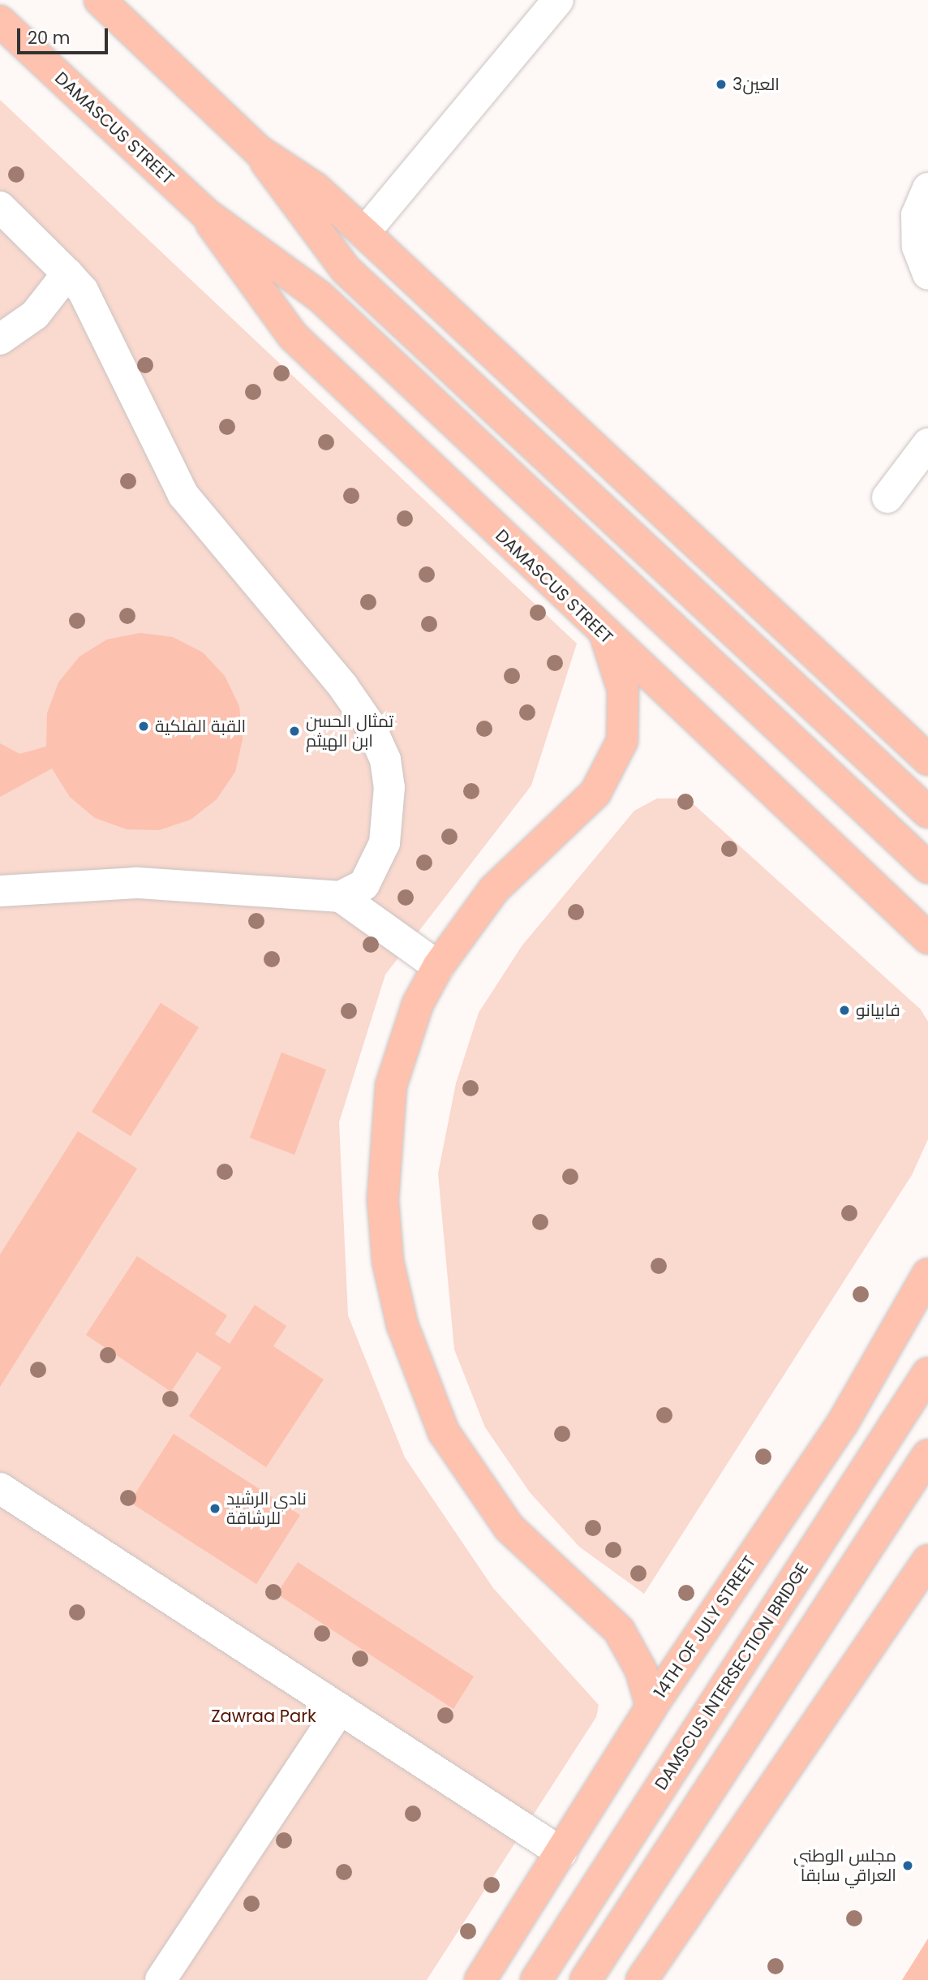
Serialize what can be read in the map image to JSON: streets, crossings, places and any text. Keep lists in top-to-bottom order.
{
  "streets": {
    "main road": ["DAMASCUS STREET", "14TH OF JULY STREET", "DAMSCUS INTERSECTION BRIDGE"]
  },
  "parks": ["Zawraa Park"],
  "places": [
    "العين3",
    "القبة الفلكية",
    "تمثال الحسن ابن الهيثم",
    "فابيانو",
    "نادي الرشيد للرشاقة",
    "مجلس الوطني العراقي سابقاً"
  ],
  "scale_bar": "20 m"
}
